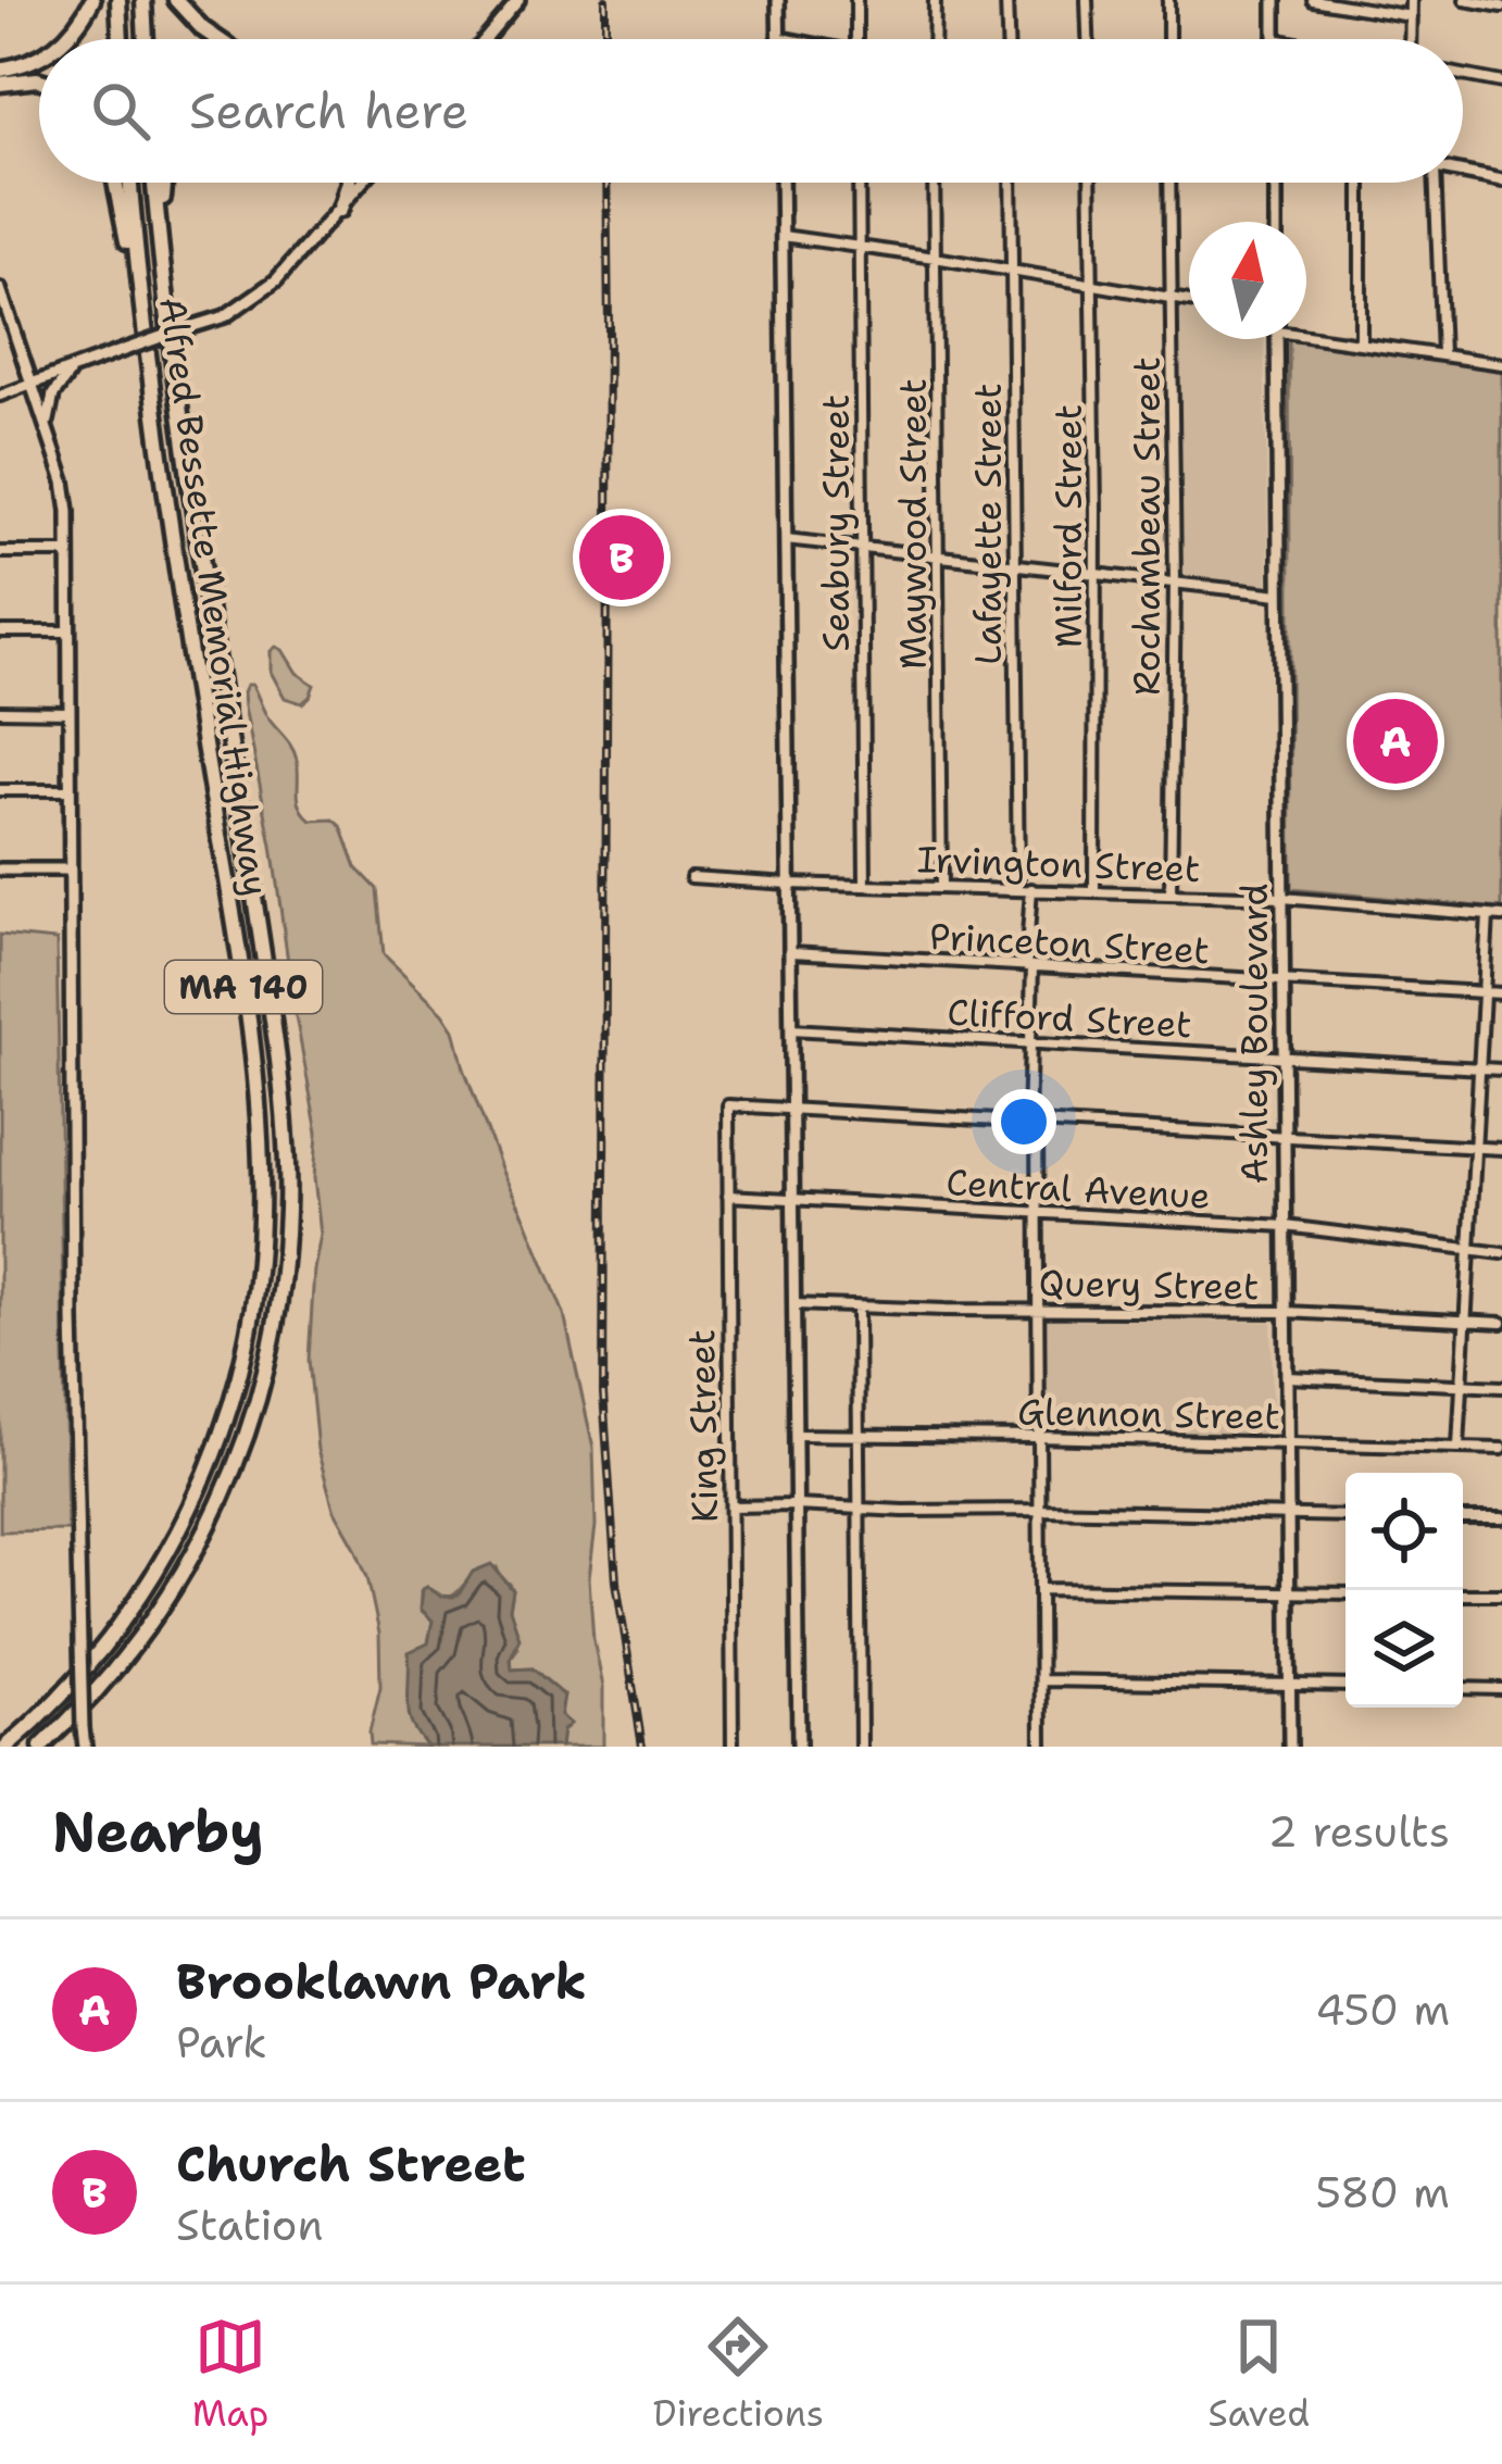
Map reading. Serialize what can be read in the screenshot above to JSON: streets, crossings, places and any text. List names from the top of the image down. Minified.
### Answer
{"streets":{"highway":["Alfred Bessette Memorial Highway","MA 140"],"main road":["Ashley Boulevard"],"street":["Seabury Street","Maywood Street","Lafayette Street","Milford Street","Rochambeau Street","Irvington Street","Princeton Street","Clifford Street","Central Avenue","Query Street","Glennon Street","King Street"]},"crossings":[["Seabury Street","Irvington Street"],["Maywood Street","Irvington Street"],["Lafayette Street","Irvington Street"],["Milford Street","Irvington Street"],["Rochambeau Street","Irvington Street"],["Irvington Street","Ashley Boulevard"],["Princeton Street","Ashley Boulevard"],["Clifford Street","Ashley Boulevard"],["Ashley Boulevard","Central Avenue"],["Ashley Boulevard","Query Street"],["Ashley Boulevard","Glennon Street"],["Central Avenue","King Street"]],"north":"top","page":{"search":"Search here","pins":["B","A"],"heading":["Nearby","2 results"],"list":[{"mark":"A","name":"Brooklawn Park","note":"Park","value":"450 m"},{"mark":"B","name":"Church Street","note":"Station","value":"580 m"}],"nav":["Map","Directions","Saved"]}}
